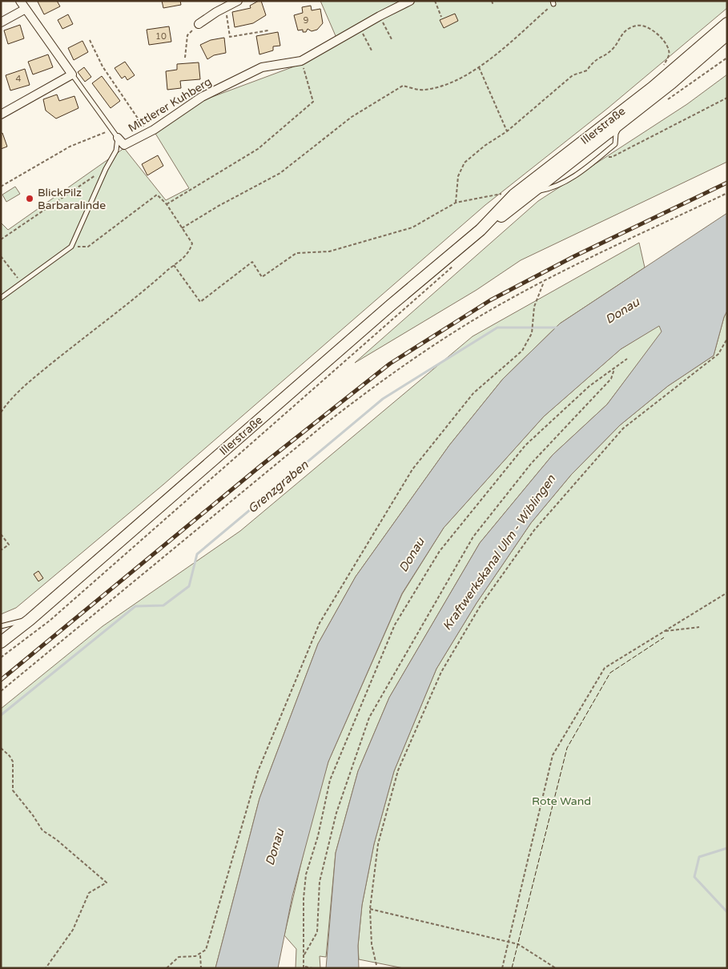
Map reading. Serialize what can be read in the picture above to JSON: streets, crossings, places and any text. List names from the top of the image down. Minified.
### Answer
{"streets":{"main road":["Illerstraße"],"street":["Mittlerer Kuhberg"]},"water":["Donau","Grenzgraben","Kraftwerkskanal Ulm - Wiblingen"],"parks":["Rote Wand"],"places":["BlickPilz Barbaralinde"],"house_numbers":["9","10","4"]}
